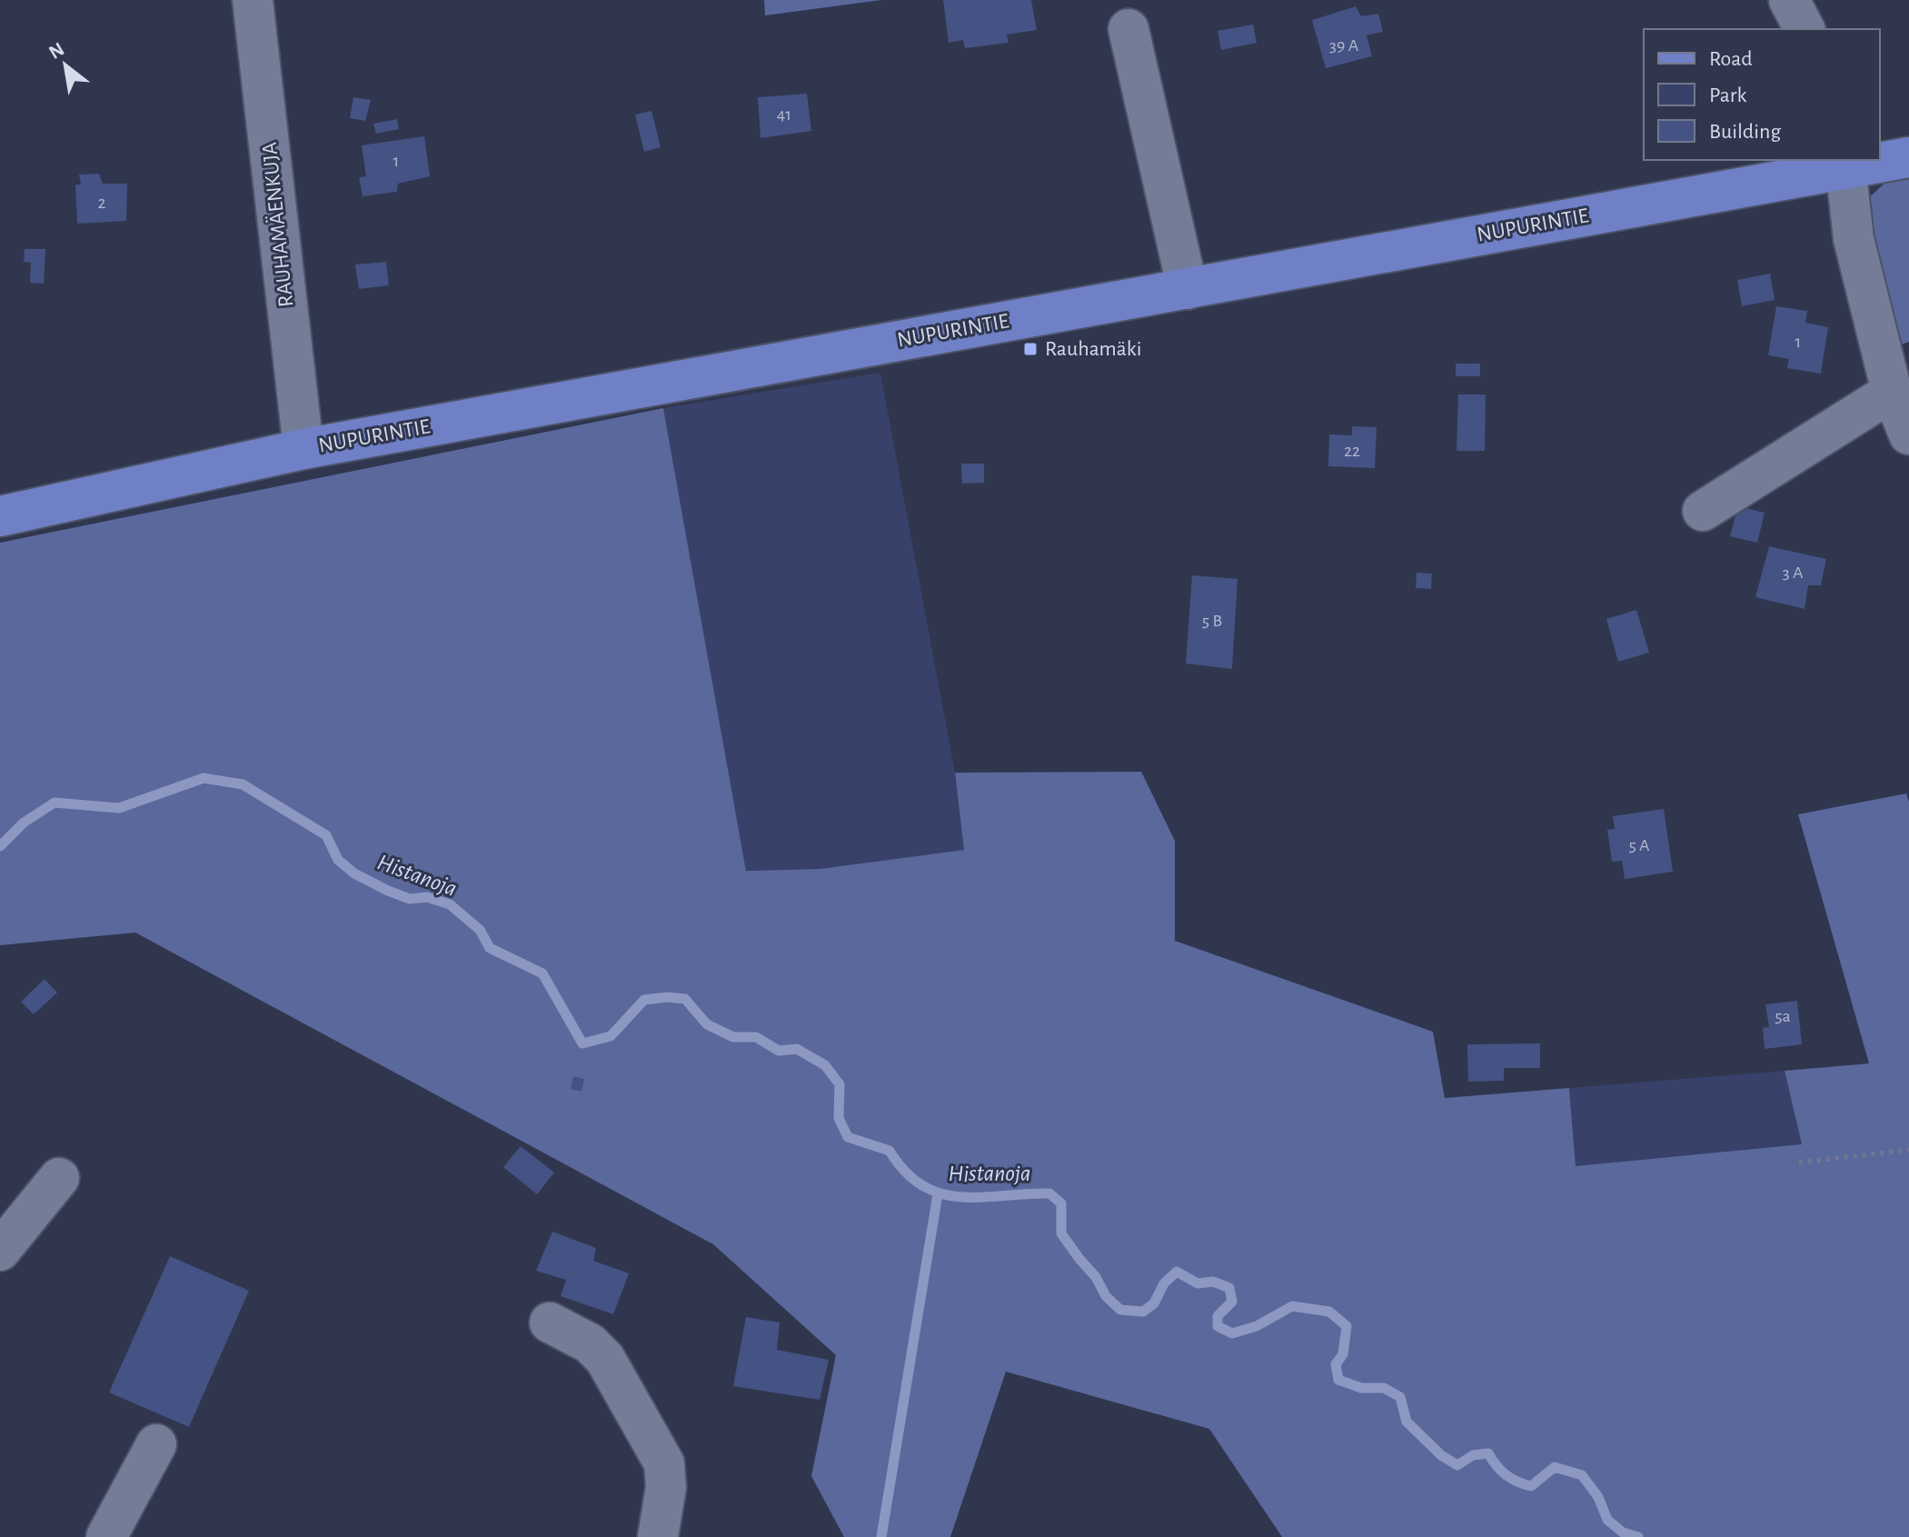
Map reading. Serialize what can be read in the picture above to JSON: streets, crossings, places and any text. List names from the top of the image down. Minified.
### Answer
{"streets":{"main road":["NUPURINTIE"],"street":["RAUHAMÄENKUJA"]},"crossings":[["RAUHAMÄENKUJA","NUPURINTIE"]],"water":["Histanoja"],"places":{"transit":["Rauhamäki"]},"house_numbers":["39 A","41","1","2","1","22","3 A","5 B","5 A","5a"],"legend":["Road","Park","Building"],"north":"top left"}
